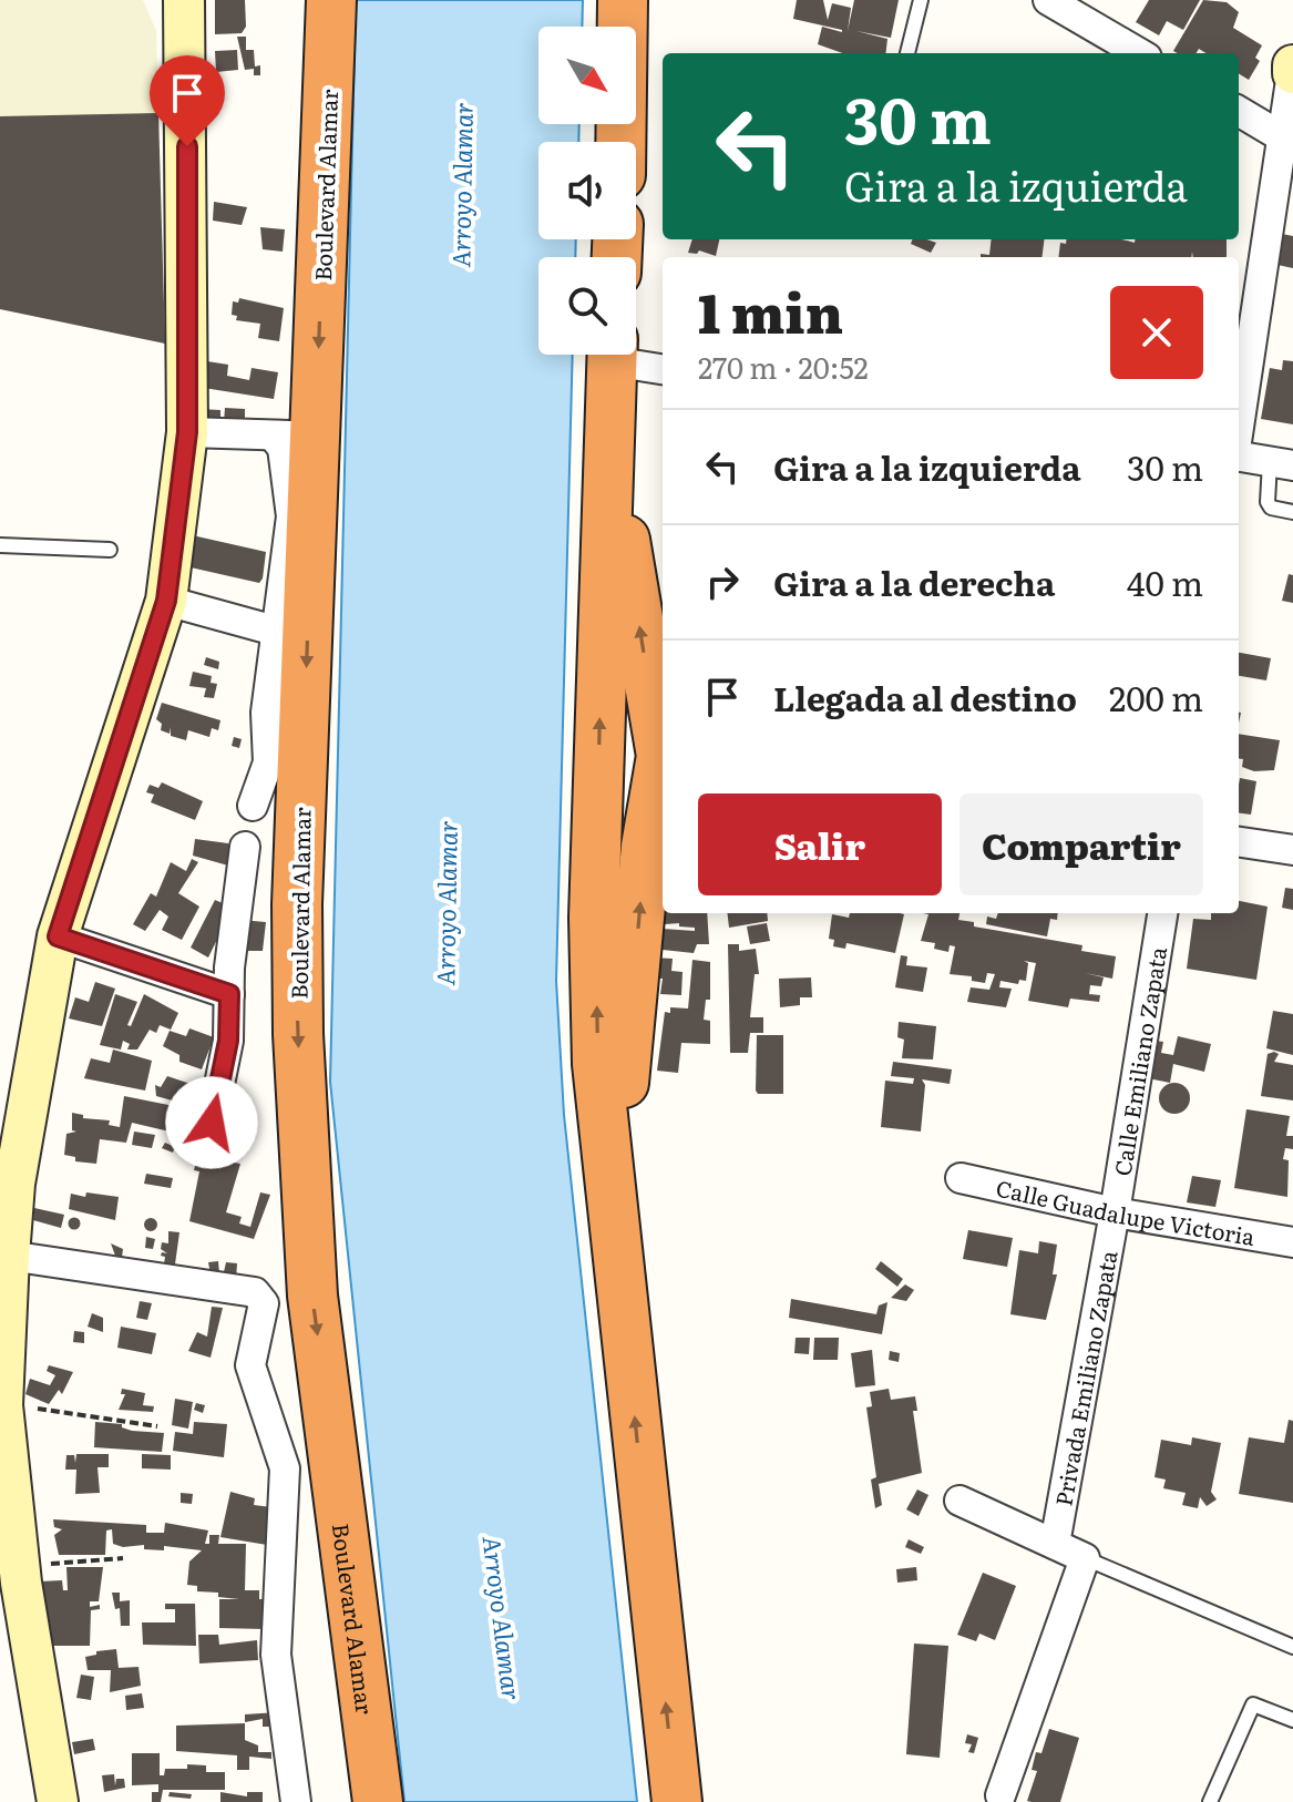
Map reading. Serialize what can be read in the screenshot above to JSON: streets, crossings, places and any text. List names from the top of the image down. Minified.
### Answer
{"streets":{"highway":["Boulevard Alamar"],"street":["Calle Emiliano Zapata","Calle Guadalupe Victoria","Privada Emiliano Zapata"]},"crossings":[["Calle Emiliano Zapata","Calle Guadalupe Victoria"],["Calle Emiliano Zapata","Privada Emiliano Zapata"],["Calle Guadalupe Victoria","Privada Emiliano Zapata"]],"water":["Arroyo Alamar"],"north":"bottom right","page":{"turn":["30 m","Gira a la izquierda"],"heading":["1 min","270 m · 20:52"],"list":[{"name":"Gira a la izquierda","value":"30 m"},{"name":"Gira a la derecha","value":"40 m"},{"name":"Llegada al destino","value":"200 m"}],"buttons":["Salir","Compartir"]}}
